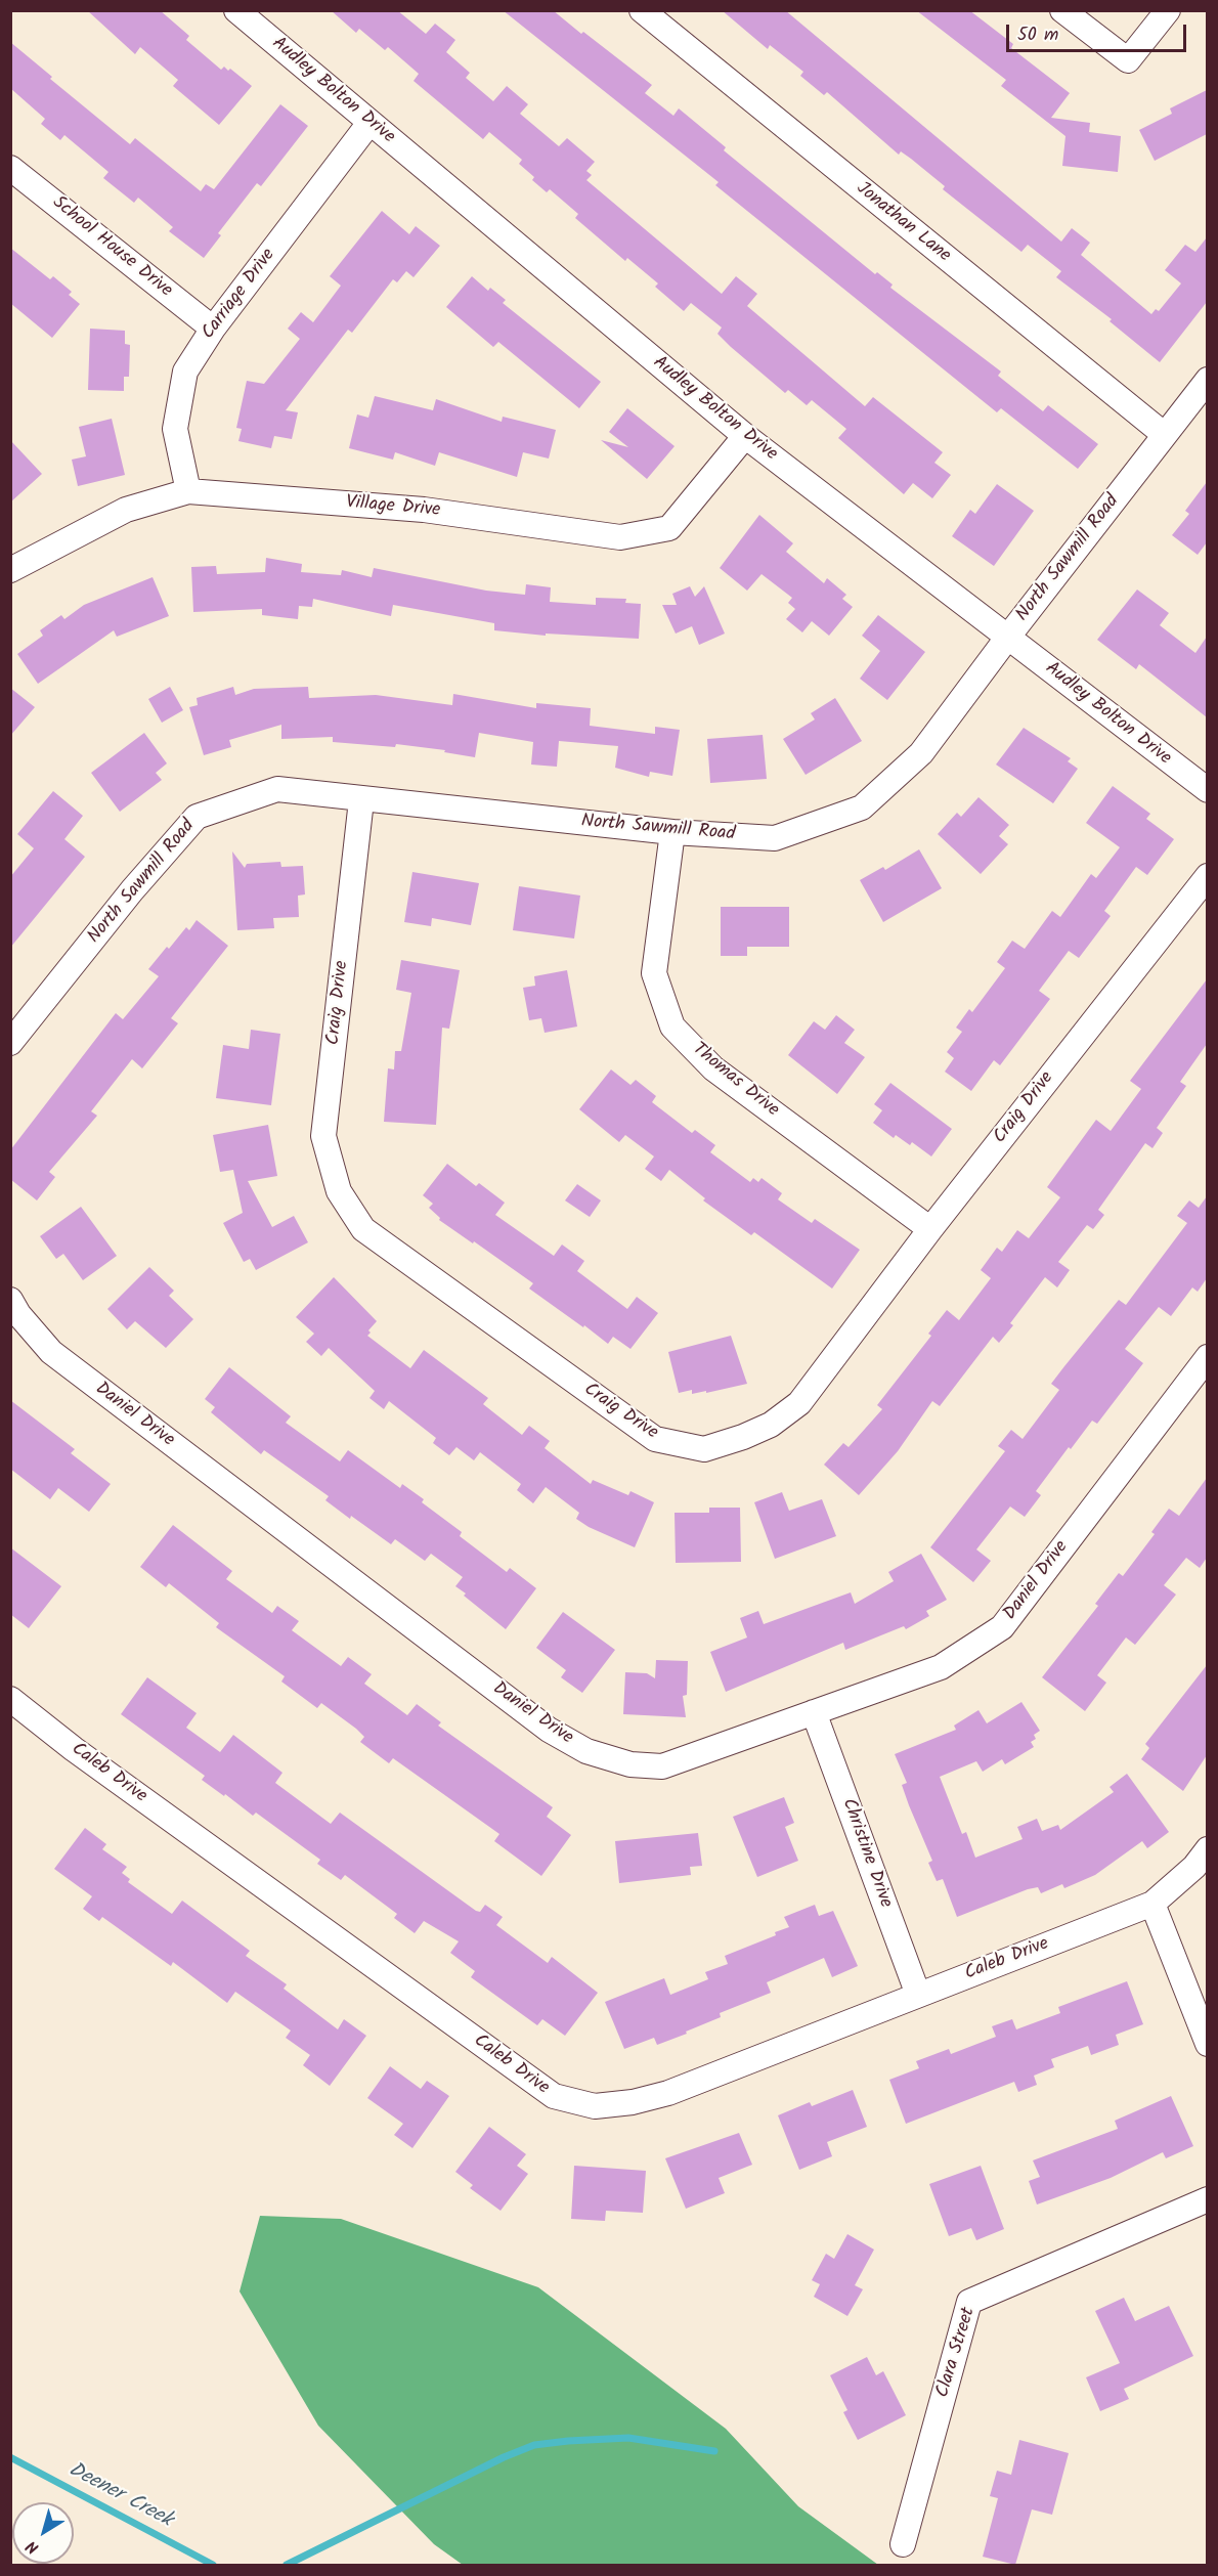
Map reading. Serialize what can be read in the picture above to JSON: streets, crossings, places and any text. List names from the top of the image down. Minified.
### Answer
{"streets":{"street":["Audley Bolton Drive","Jonathan Lane","School House Drive","Carriage Drive","Village Drive","North Sawmill Road","Craig Drive","Thomas Drive","Daniel Drive","Caleb Drive","Christine Drive","Clara Street"]},"crossings":[["Audley Bolton Drive","Carriage Drive"],["Audley Bolton Drive","Village Drive"],["Audley Bolton Drive","North Sawmill Road"],["Jonathan Lane","North Sawmill Road"],["School House Drive","Carriage Drive"],["Carriage Drive","Village Drive"],["North Sawmill Road","Craig Drive"],["North Sawmill Road","Thomas Drive"],["Craig Drive","Thomas Drive"],["Daniel Drive","Christine Drive"],["Caleb Drive","Christine Drive"]],"water":["Deener Creek"],"scale_bar":"50 m","north":"bottom left"}
